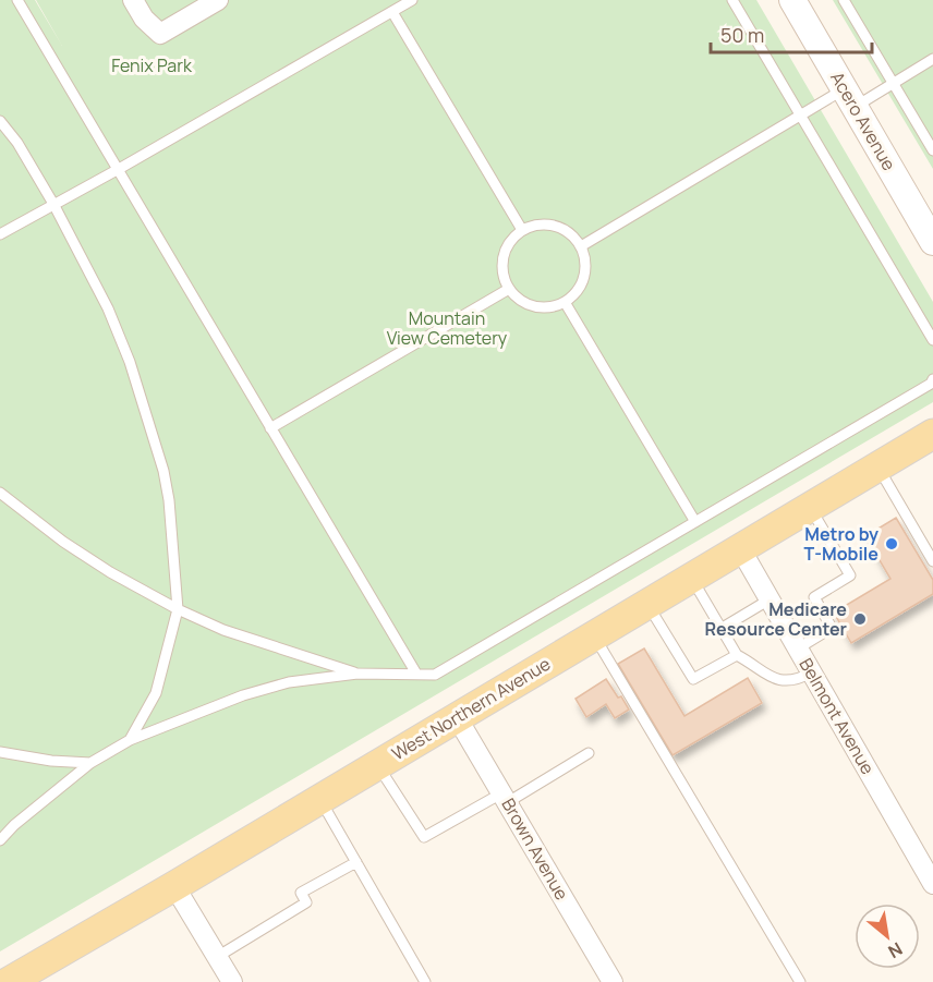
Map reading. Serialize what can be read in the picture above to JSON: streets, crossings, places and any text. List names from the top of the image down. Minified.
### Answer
{"streets":{"main road":["West Northern Avenue"],"street":["Acero Avenue","Belmont Avenue","Brown Avenue"]},"crossings":[["West Northern Avenue","Belmont Avenue"],["West Northern Avenue","Brown Avenue"]],"parks":["Fenix Park","Mountain View Cemetery"],"places":["Metro by T-Mobile","Medicare Resource Center"],"scale_bar":"50 m","north":"bottom right"}
